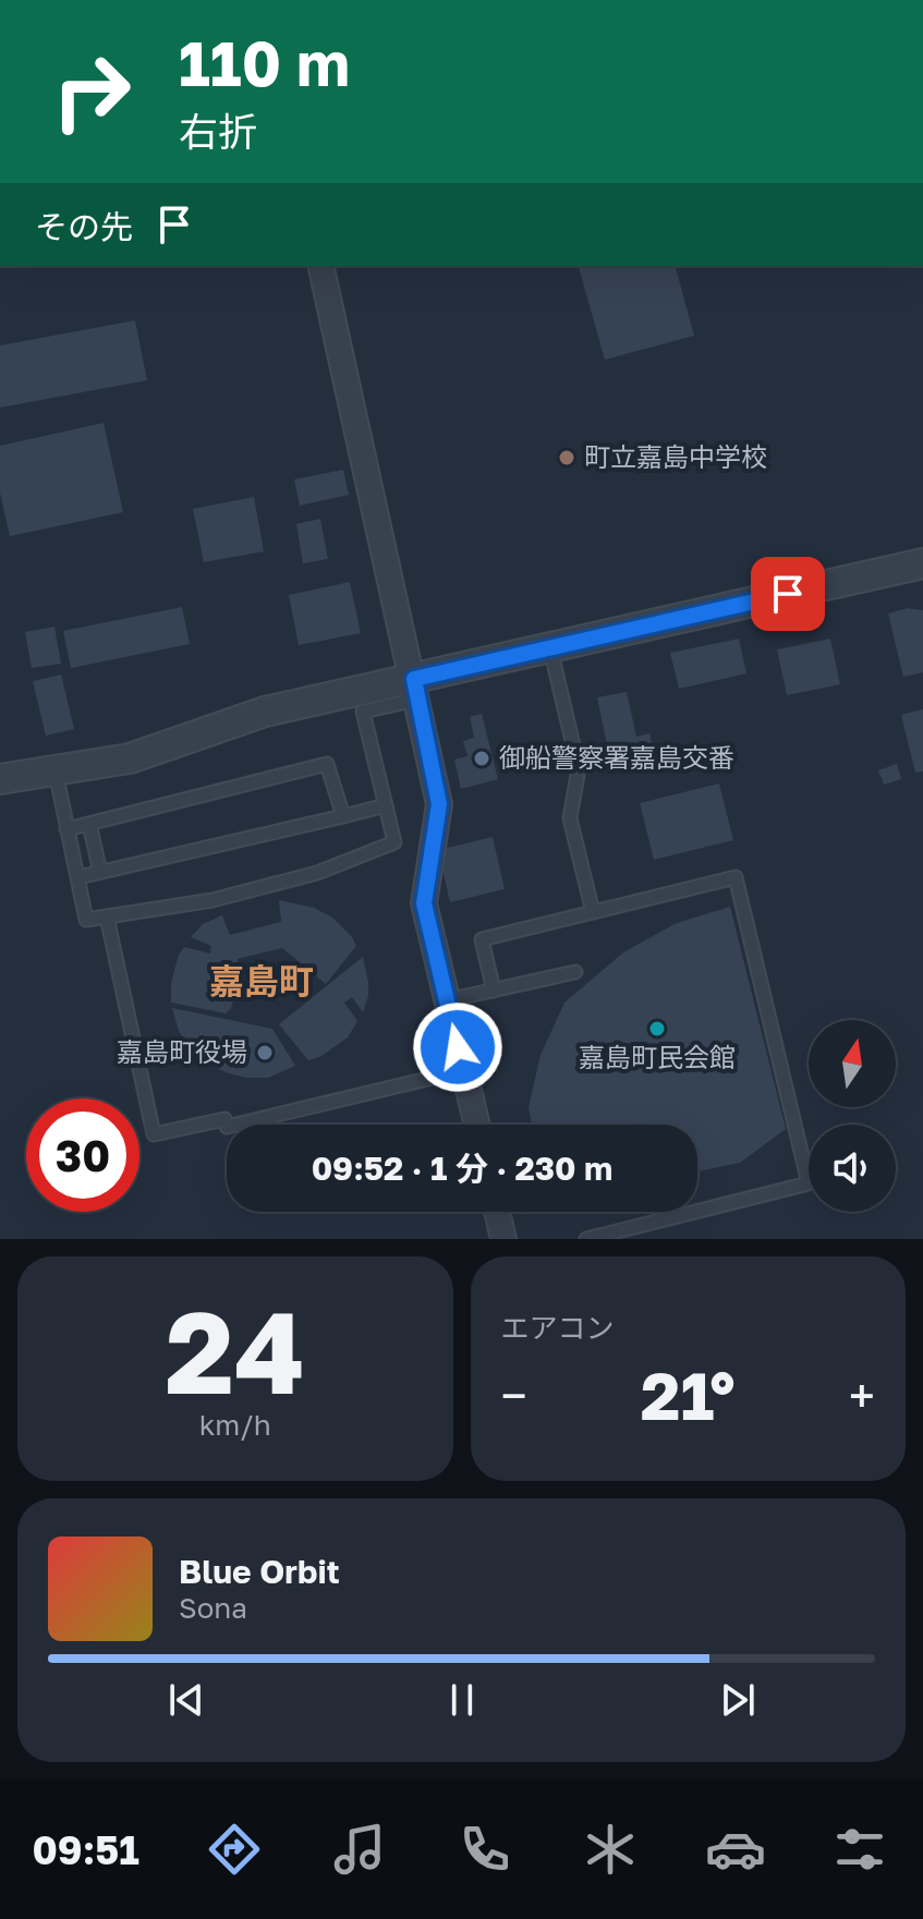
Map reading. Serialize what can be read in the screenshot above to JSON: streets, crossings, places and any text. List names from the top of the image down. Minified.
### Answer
{"districts":["嘉島町"],"places":["町立嘉島中学校","御船警察署嘉島交番","嘉島町民会館","嘉島町役場"],"north":"top","page":{"turn":["110 m","右折"],"then":"その先","limit":"30","trip":"09:52 · 1 分 · 230 m","tile":[["24","km/h"],"エアコン"],"heat":["−","21°","+"],"song":["Blue Orbit","Sona"],"tabs":"09:51"}}
